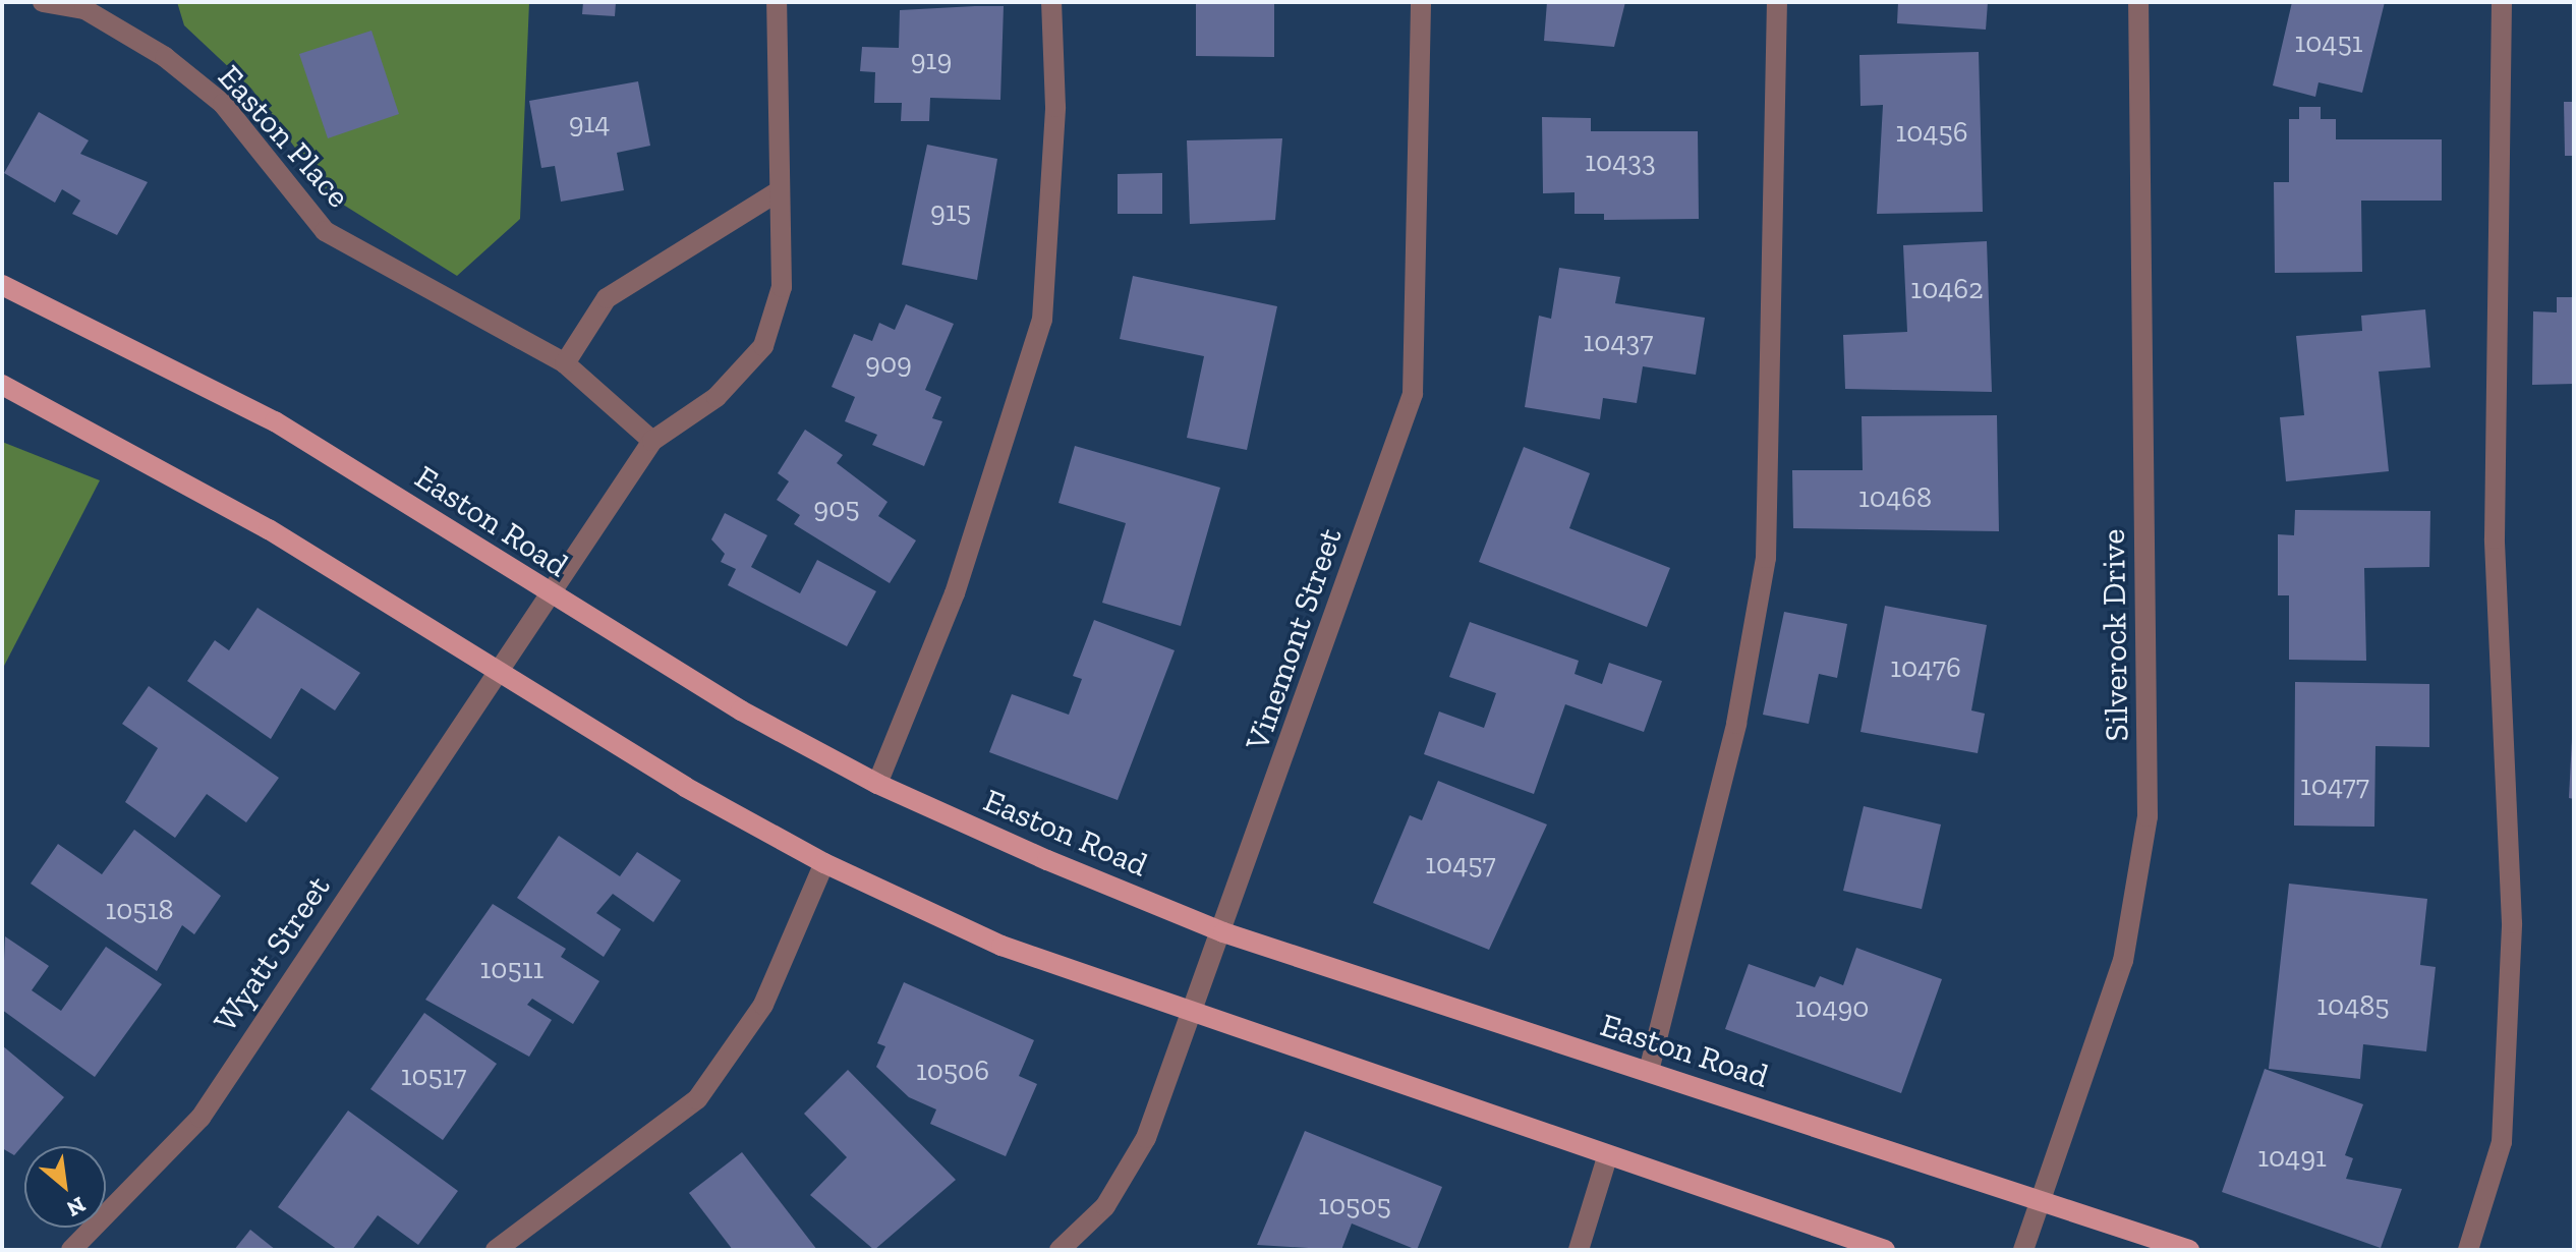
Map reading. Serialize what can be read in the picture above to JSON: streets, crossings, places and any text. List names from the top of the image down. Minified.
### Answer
{"streets":{"main road":["Easton Road"],"street":["Easton Place","Silverock Drive","Vinemont Street","Wyatt Street"]},"crossings":[["Easton Road","Silverock Drive"],["Easton Road","Vinemont Street"]],"house_numbers":["10451","919","914","10456","10433","915","10462","10437","909","10468","905","10476","10477","10457","10518","10511","10485","10490","10506","10517","10491","10505"],"north":"bottom right"}
